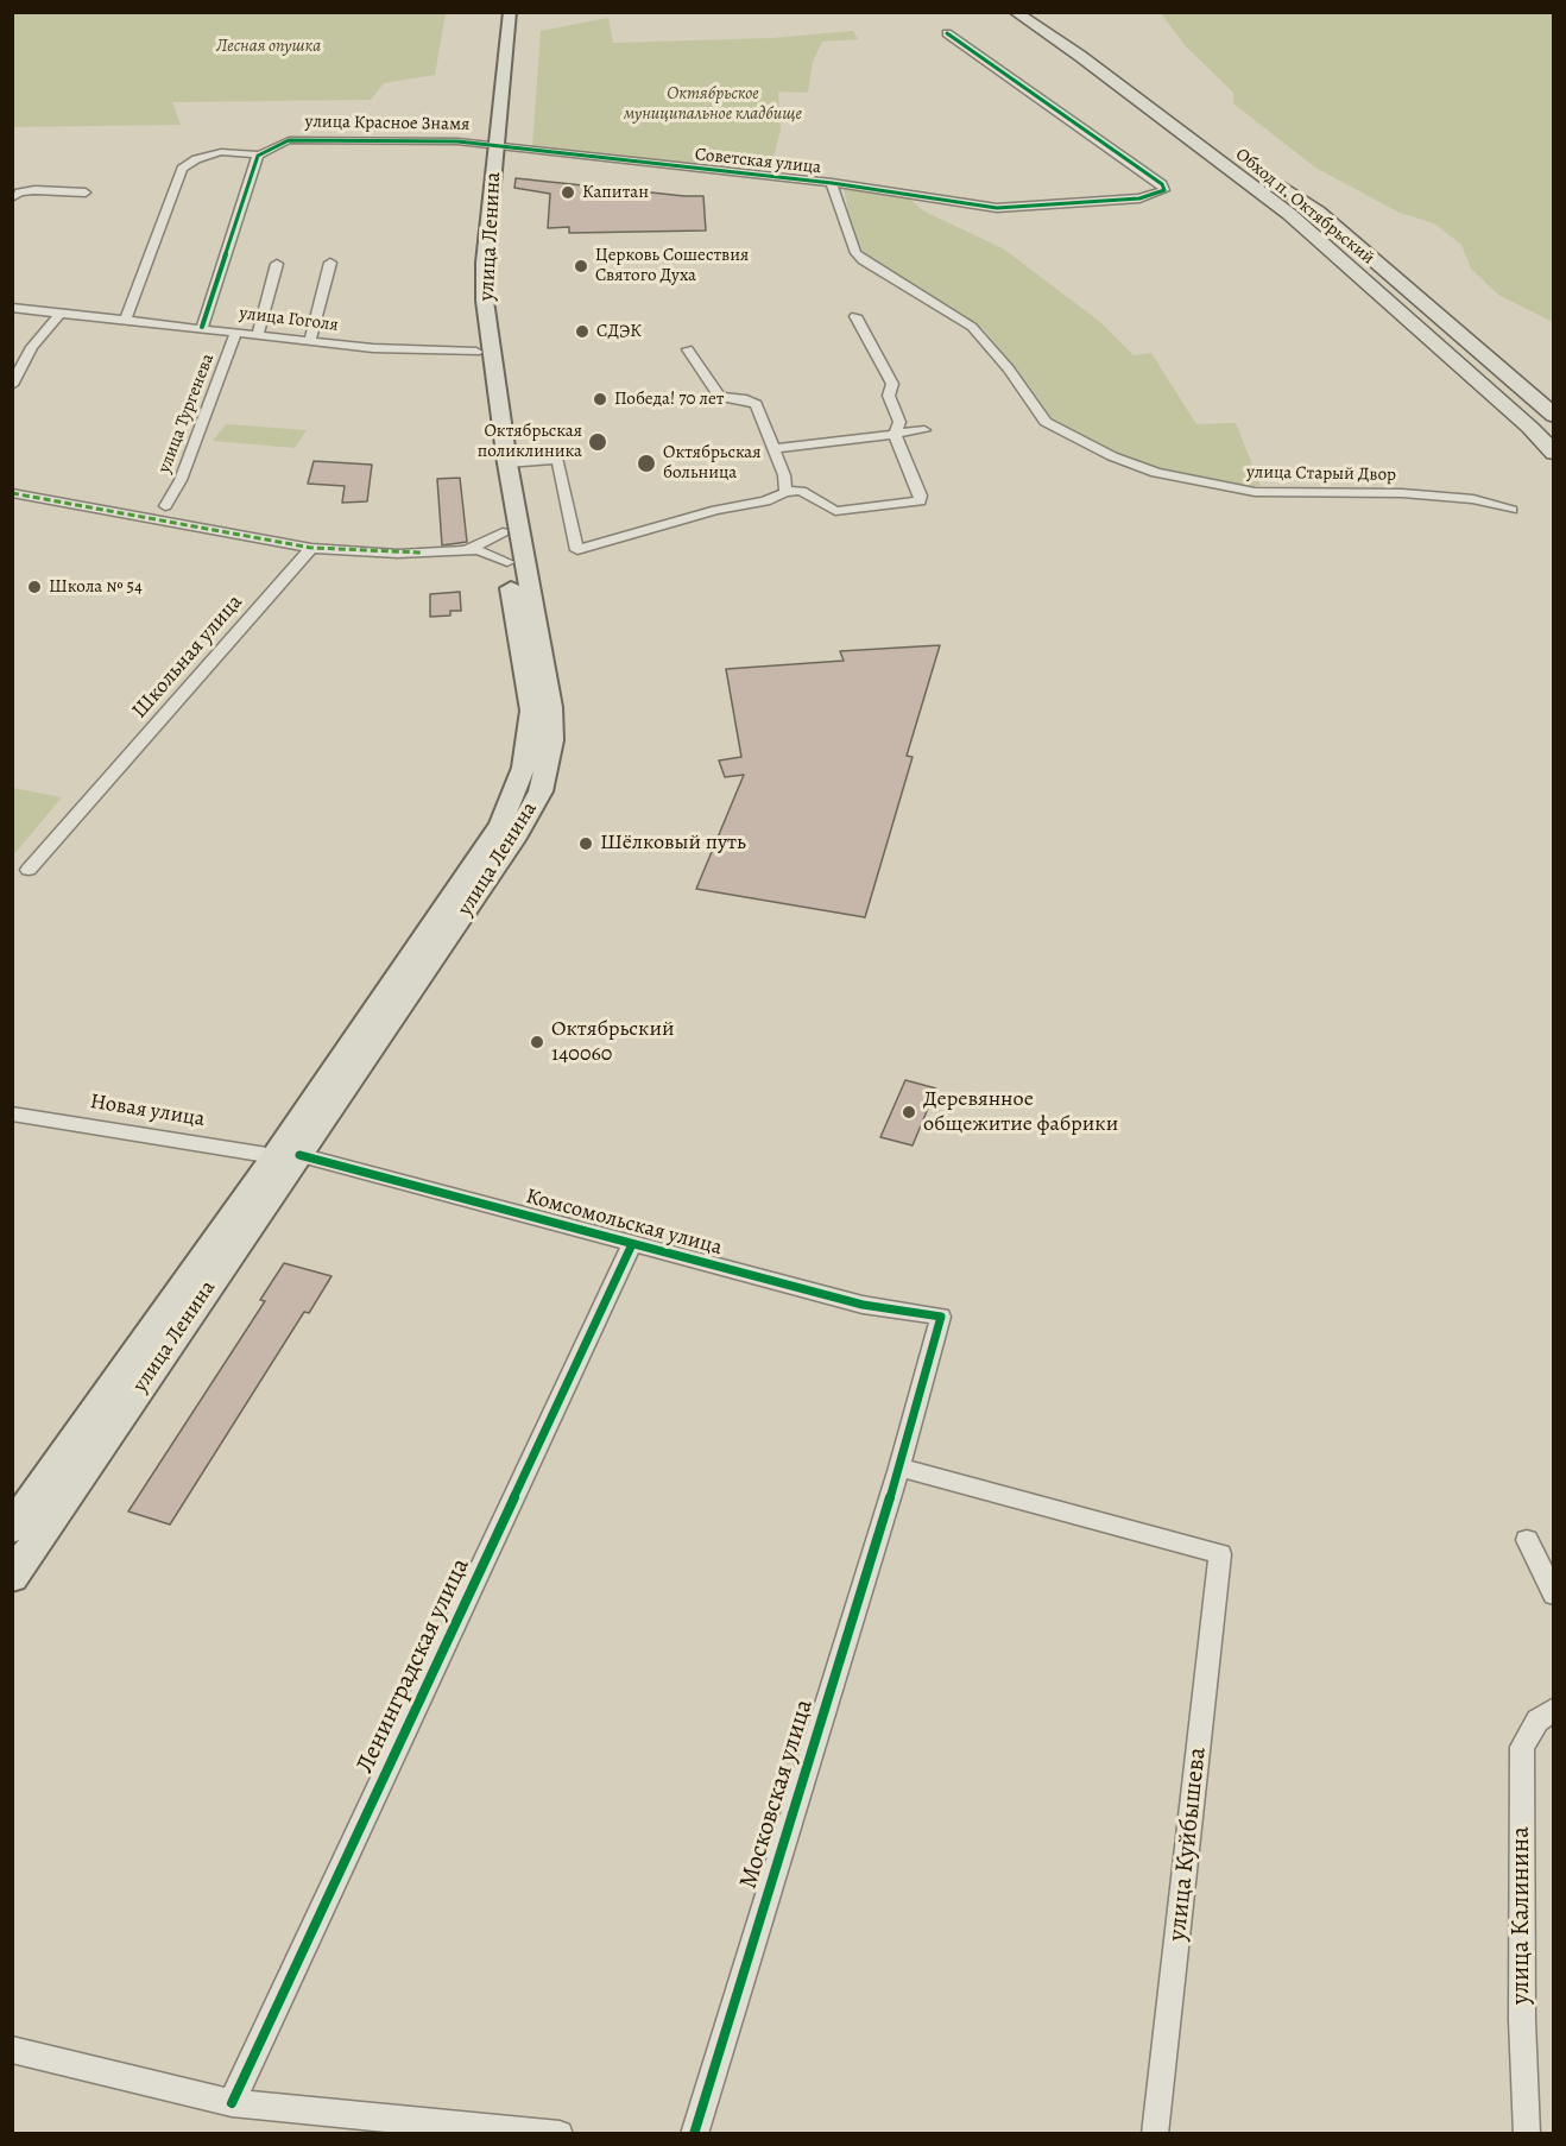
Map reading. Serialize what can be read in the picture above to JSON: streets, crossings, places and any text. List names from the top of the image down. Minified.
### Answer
{"streets":{"highway":["Обход п. Октябрьский"],"main road":["улица Ленина"],"street":["улица Красное Знамя","Советская улица","улица Гоголя","улица Тургенева","улица Старый Двор","Школьная улица","Новая улица","Комсомольская улица","Ленинградская улица","Московская улица","улица Куйбышева","улица Калинина"]},"crossings":[["улица Красное Знамя","Советская улица"],["улица Красное Знамя","улица Ленина"],["Советская улица","улица Ленина"],["Советская улица","улица Старый Двор"],["улица Ленина","улица Гоголя"],["улица Ленина","Новая улица"],["улица Ленина","Комсомольская улица"],["улица Гоголя","улица Тургенева"],["Новая улица","Комсомольская улица"],["Комсомольская улица","Ленинградская улица"],["Комсомольская улица","Московская улица"],["Московская улица","улица Куйбышева"]],"parks":["Лесная опушка","Октябрьское муниципальное кладбище"],"places":["Капитан","Церковь Сошествия Святого Духа","СДЭК","Победа! 70 лет","Октябрьская поликлиника","Октябрьская больница","Школа № 54","Шёлковый путь","Октябрьский 140060","Деревянное общежитие фабрики"]}
